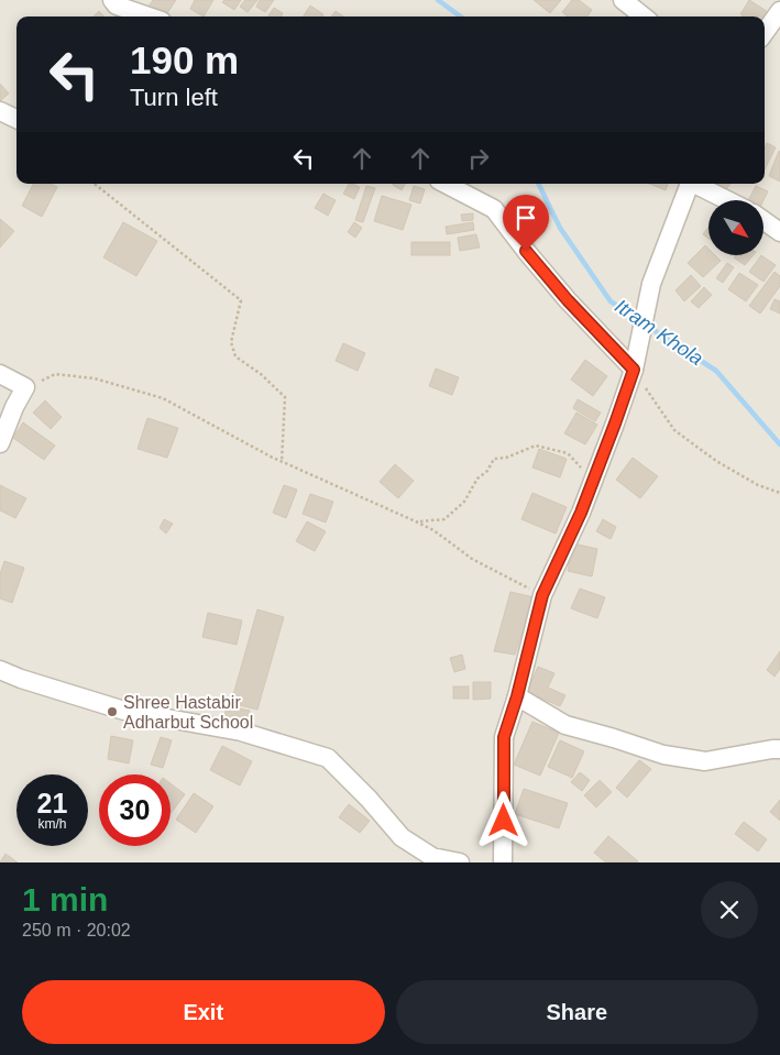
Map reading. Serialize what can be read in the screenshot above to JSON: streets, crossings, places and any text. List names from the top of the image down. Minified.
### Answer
{"water":["Itram Khola"],"places":["Shree Hastabir Adharbut School"],"north":"bottom right","page":{"turn":["190 m","Turn left"],"speed":"21 km/h","limit":"30","heading":["1 min","250 m · 20:02"],"buttons":["Exit","Share"]}}
